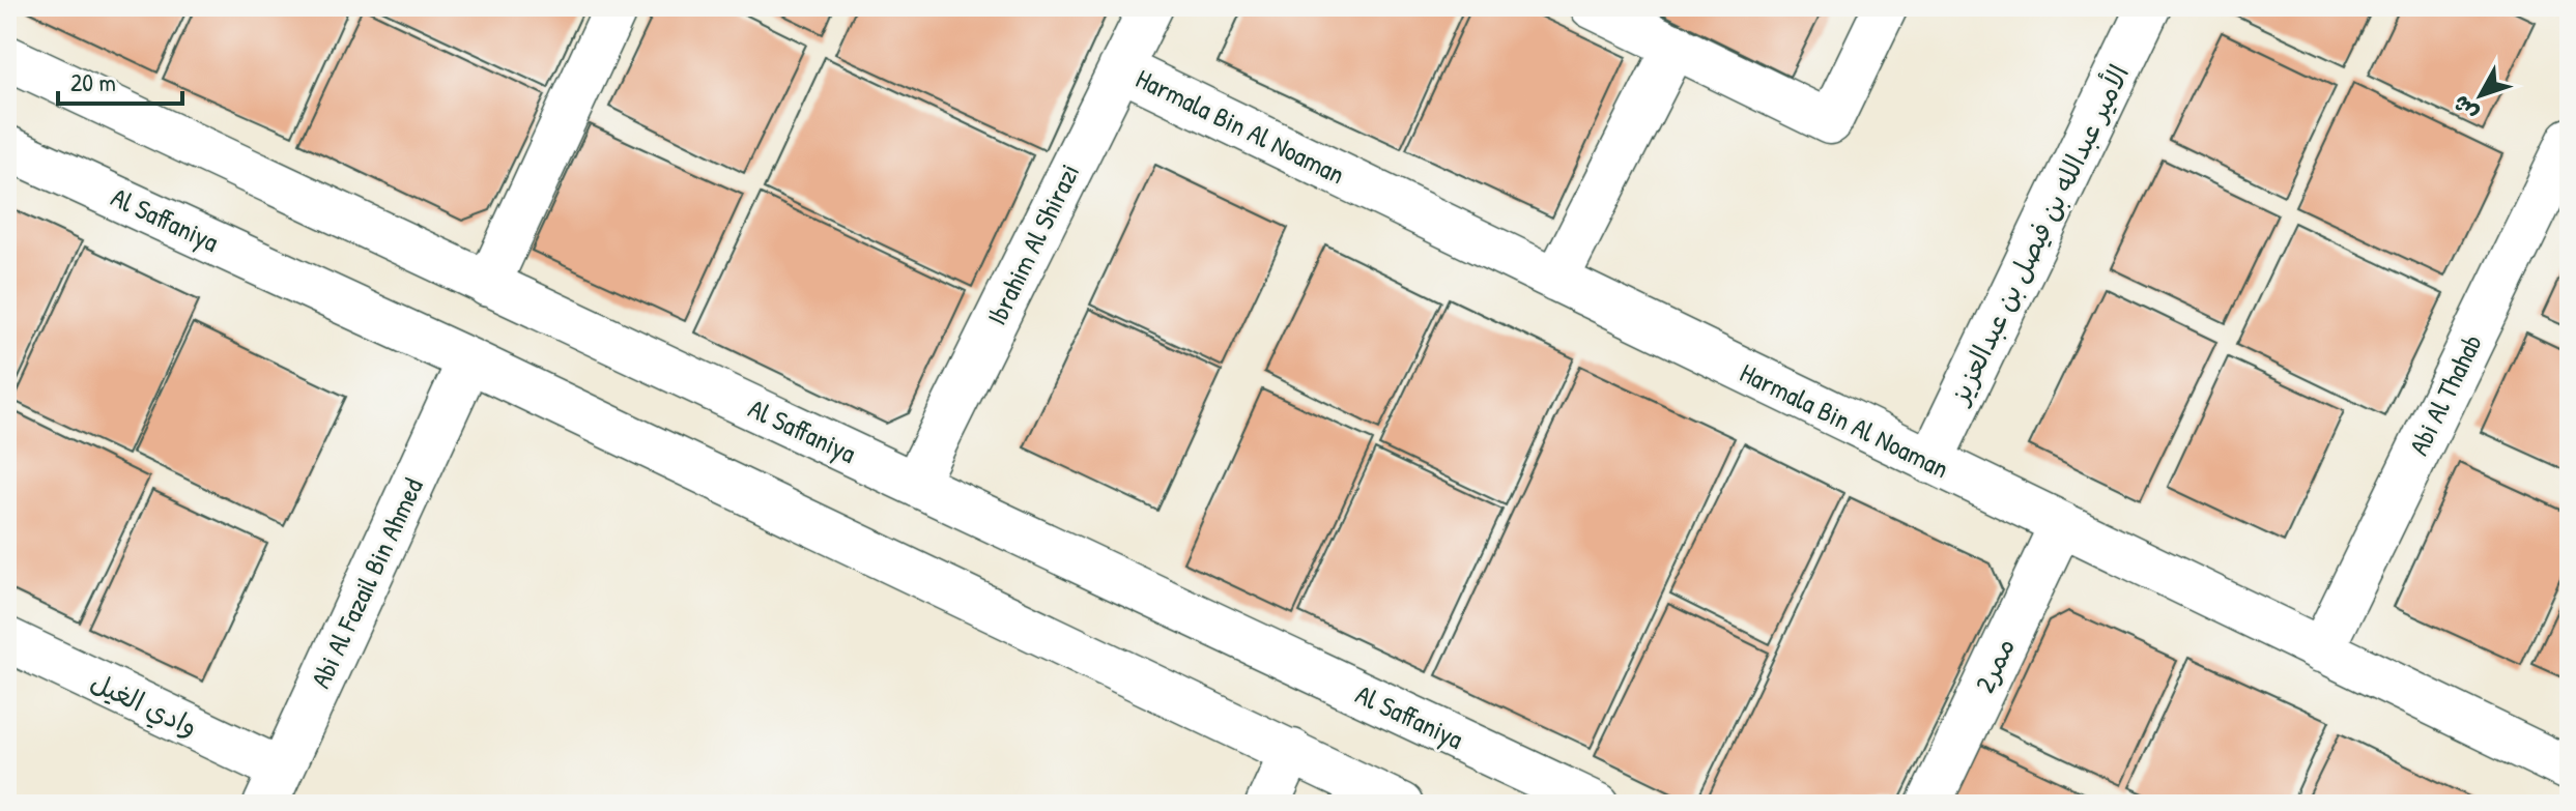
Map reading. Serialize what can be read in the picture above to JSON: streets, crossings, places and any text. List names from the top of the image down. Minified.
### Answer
{"streets":{"street":["Harmala Bin Al Noaman","Al Saffaniya","الأمير عبدالله بن فيصل بن عبدالعزيز","Ibrahim Al Shirazi","Abi Al Thahab","Abi Al Fazail Bin Ahmed","ممر2","وادي الغيل"]},"crossings":[["Harmala Bin Al Noaman","الأمير عبدالله بن فيصل بن عبدالعزيز"],["Harmala Bin Al Noaman","Ibrahim Al Shirazi"],["Harmala Bin Al Noaman","Abi Al Thahab"],["Harmala Bin Al Noaman","ممر2"],["Al Saffaniya","Ibrahim Al Shirazi"],["Al Saffaniya","Abi Al Fazail Bin Ahmed"],["Abi Al Fazail Bin Ahmed","وادي الغيل"]],"scale_bar":"20 m","north":"bottom left"}
